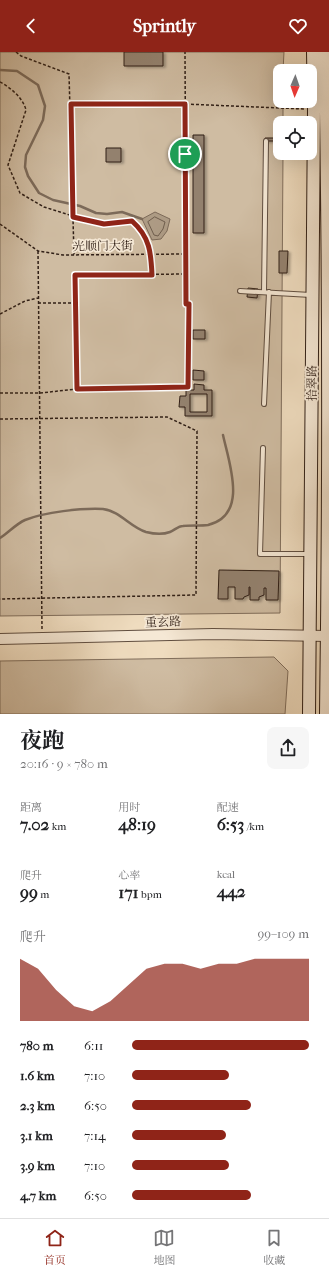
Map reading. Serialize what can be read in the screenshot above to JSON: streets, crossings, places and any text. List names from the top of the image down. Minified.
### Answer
{"streets":{"main road":["拾翠路"],"street":["重玄路"],"path":["光顺门大街"]},"crossings":[["拾翠路","重玄路"]],"north":"bottom","page":{"header":"Sprintly","heading":["夜跑","20:16 · 9 × 780 m"],"stats":[["距离","7.02 km"],["用时","48:19"],["配速","6:53 /km"],["爬升","99 m"],["心率","171 bpm"],["kcal","442"]],"chart":["爬升","99–109 m"],"list":[{"name":"780 m","note":"6:11"},{"name":"1.6 km","note":"7:10"},{"name":"2.3 km","note":"6:50"},{"name":"3.1 km","note":"7:14"},{"name":"3.9 km","note":"7:10"},{"name":"4.7 km","note":"6:50"}],"tabs":["首页","地图","收藏"]}}
